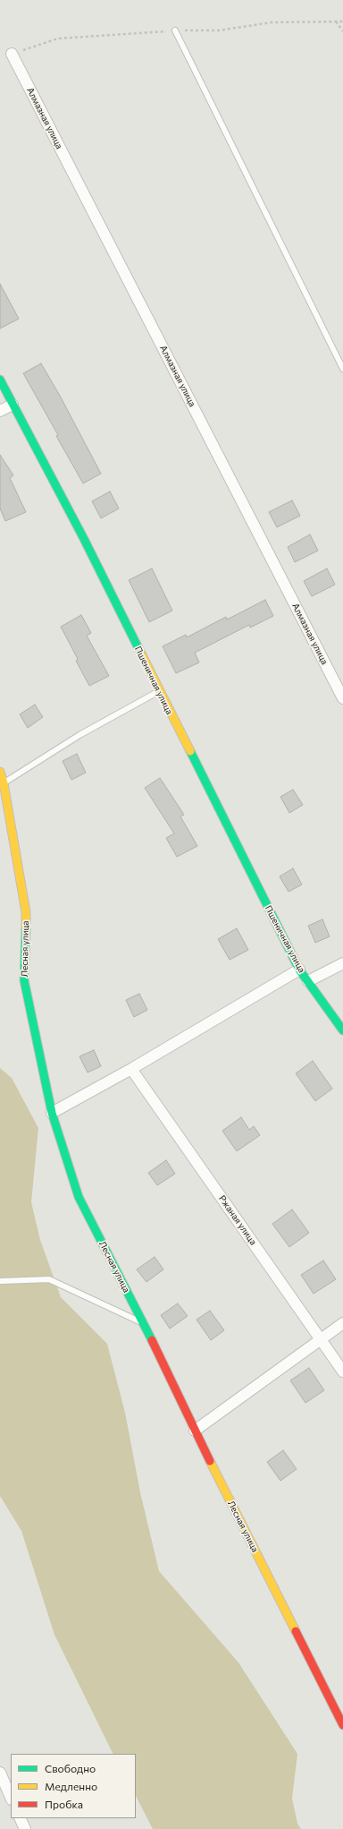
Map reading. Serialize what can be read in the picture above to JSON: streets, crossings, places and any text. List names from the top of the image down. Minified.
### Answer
{"streets":{"street":["Алмазная улица","Пшеничная улица","Лесная улица","Ржаная улица"]},"legend":["Свободно","Медленно","Пробка"]}
